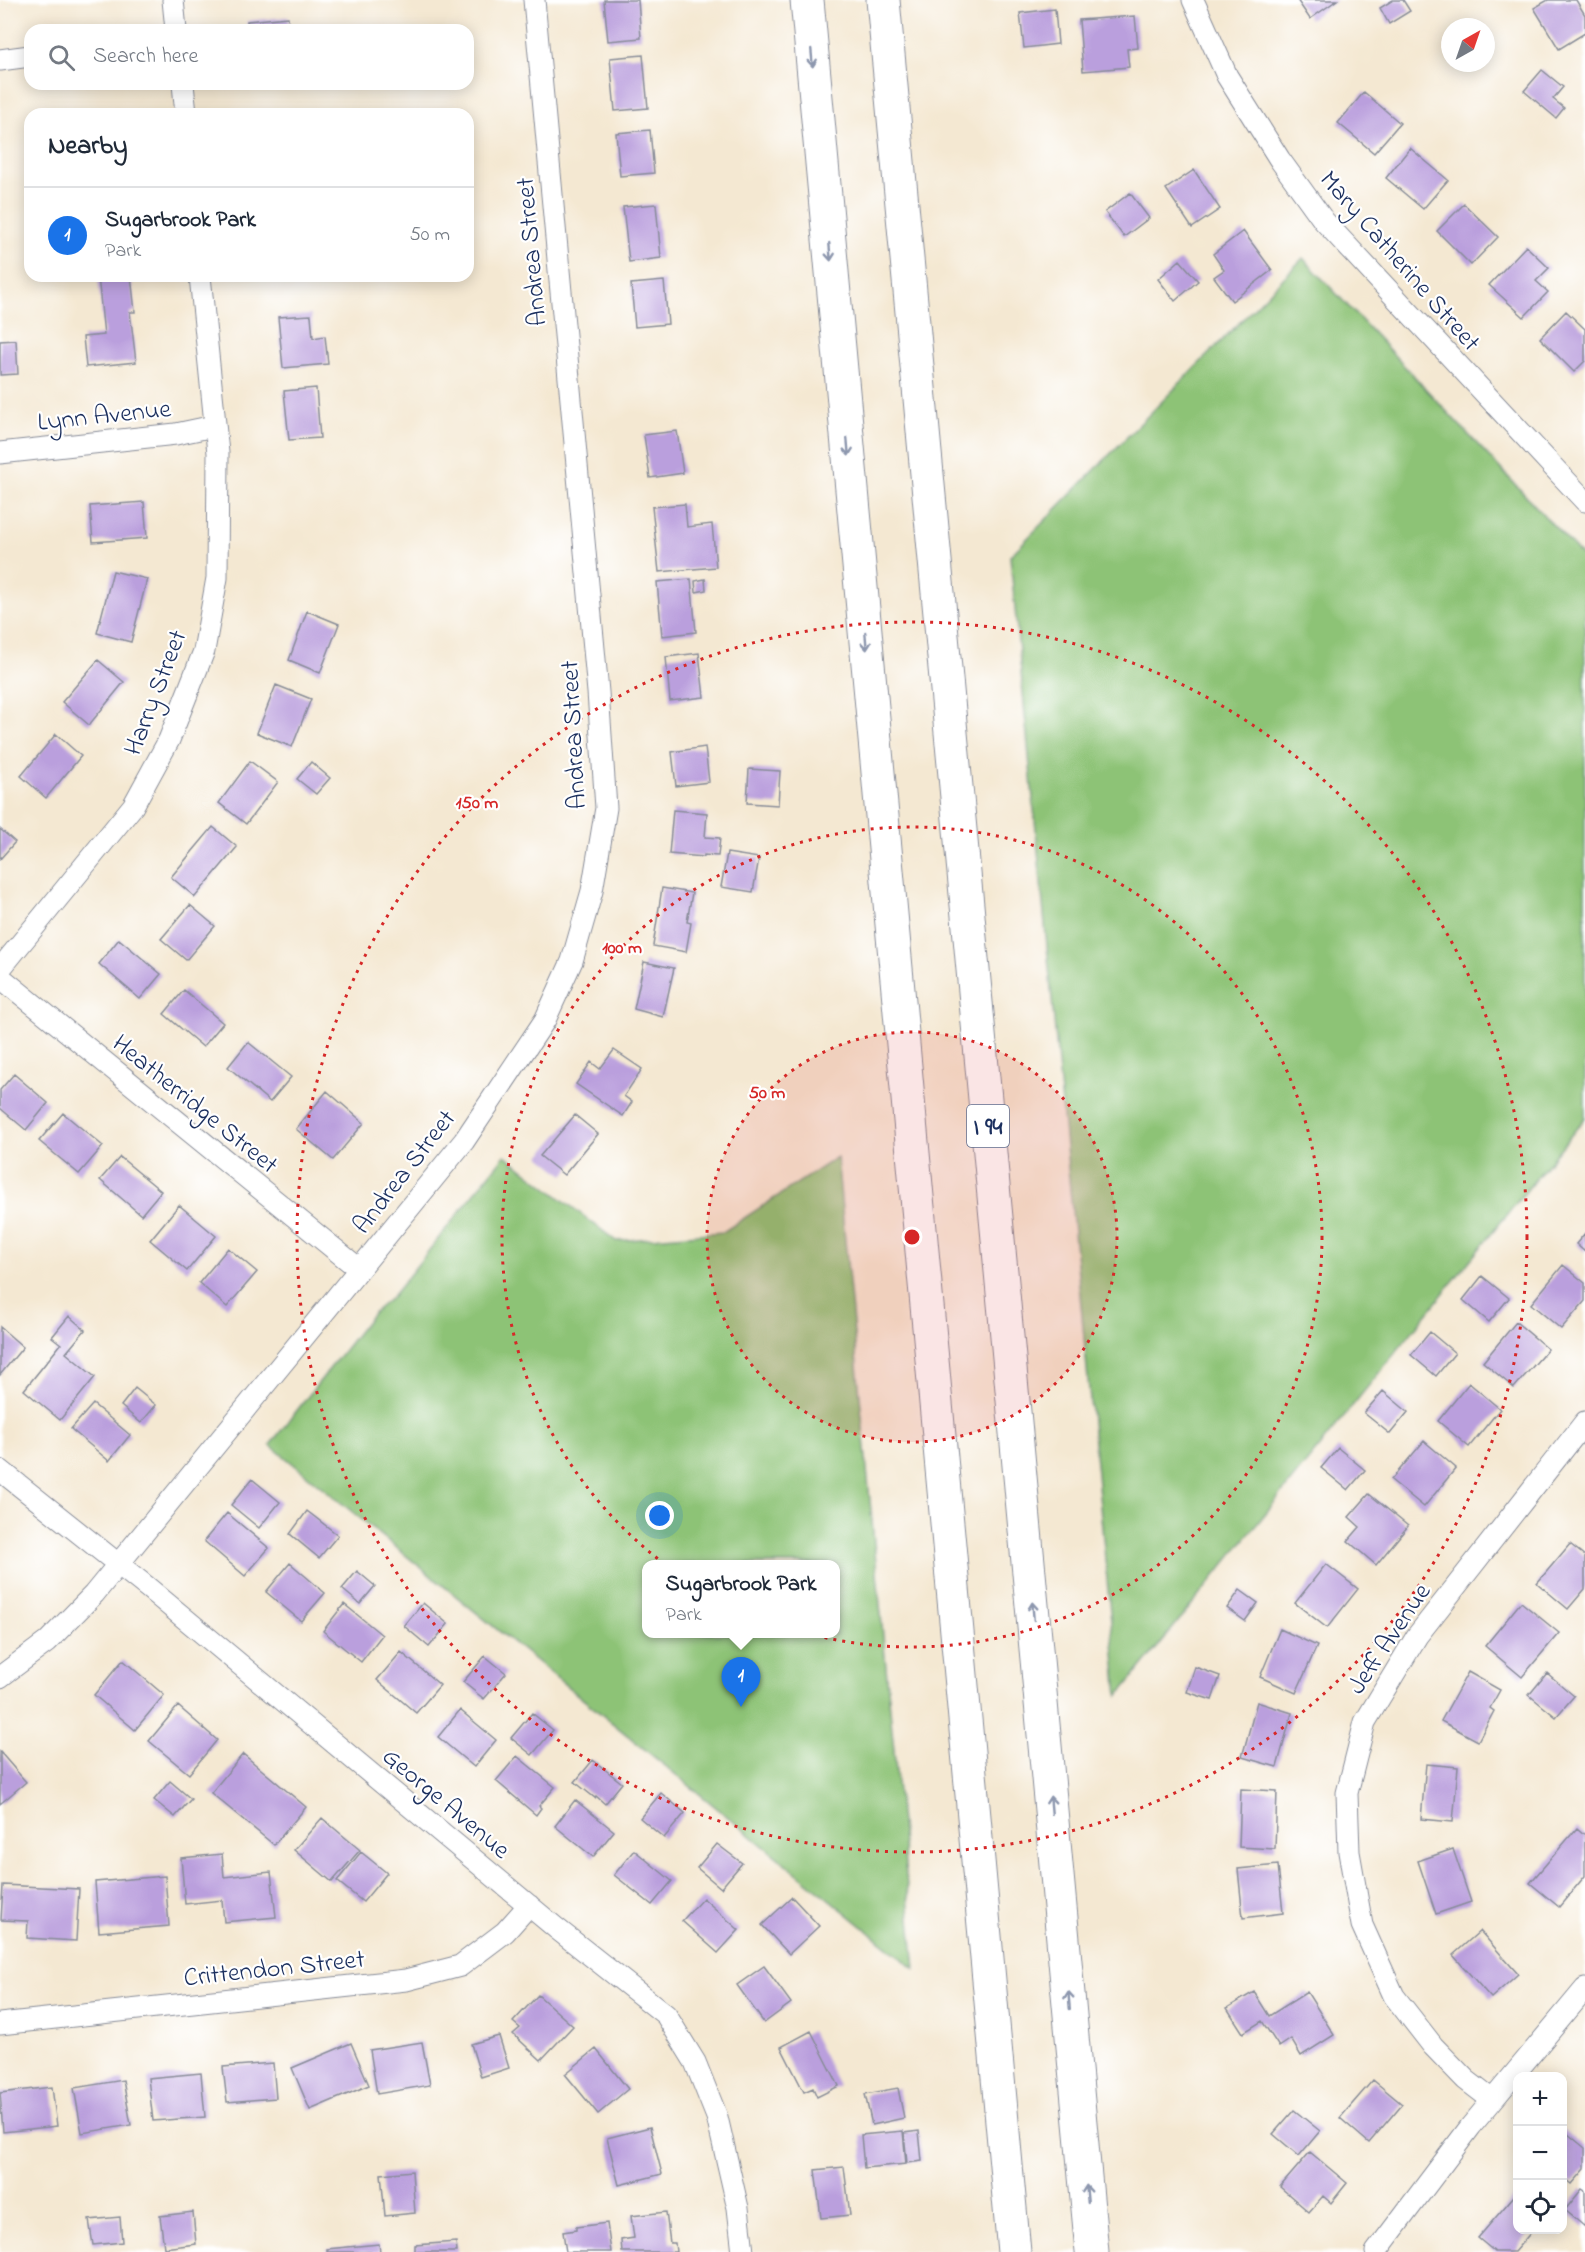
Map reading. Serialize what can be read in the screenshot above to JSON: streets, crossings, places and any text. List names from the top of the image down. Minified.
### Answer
{"streets":{"highway":["I 94"],"street":["Andrea Street","Mary Catherine Street","Lynn Avenue","Harry Street","Heatherridge Street","Jeff Avenue","George Avenue","Crittendon Street"]},"crossings":[["Andrea Street","Heatherridge Street"],["Andrea Street","George Avenue"],["Lynn Avenue","Harry Street"],["George Avenue","Crittendon Street"]],"north":"top right","page":{"search":"Search here","heading":"Nearby","list":[{"mark":"1","name":"Sugarbrook Park","note":"Park","value":"50 m"}],"popup":["Sugarbrook Park","Park"],"pins":"1","map_buttons":["+","−"]},"rings":["150 m","100 m","50 m"]}
